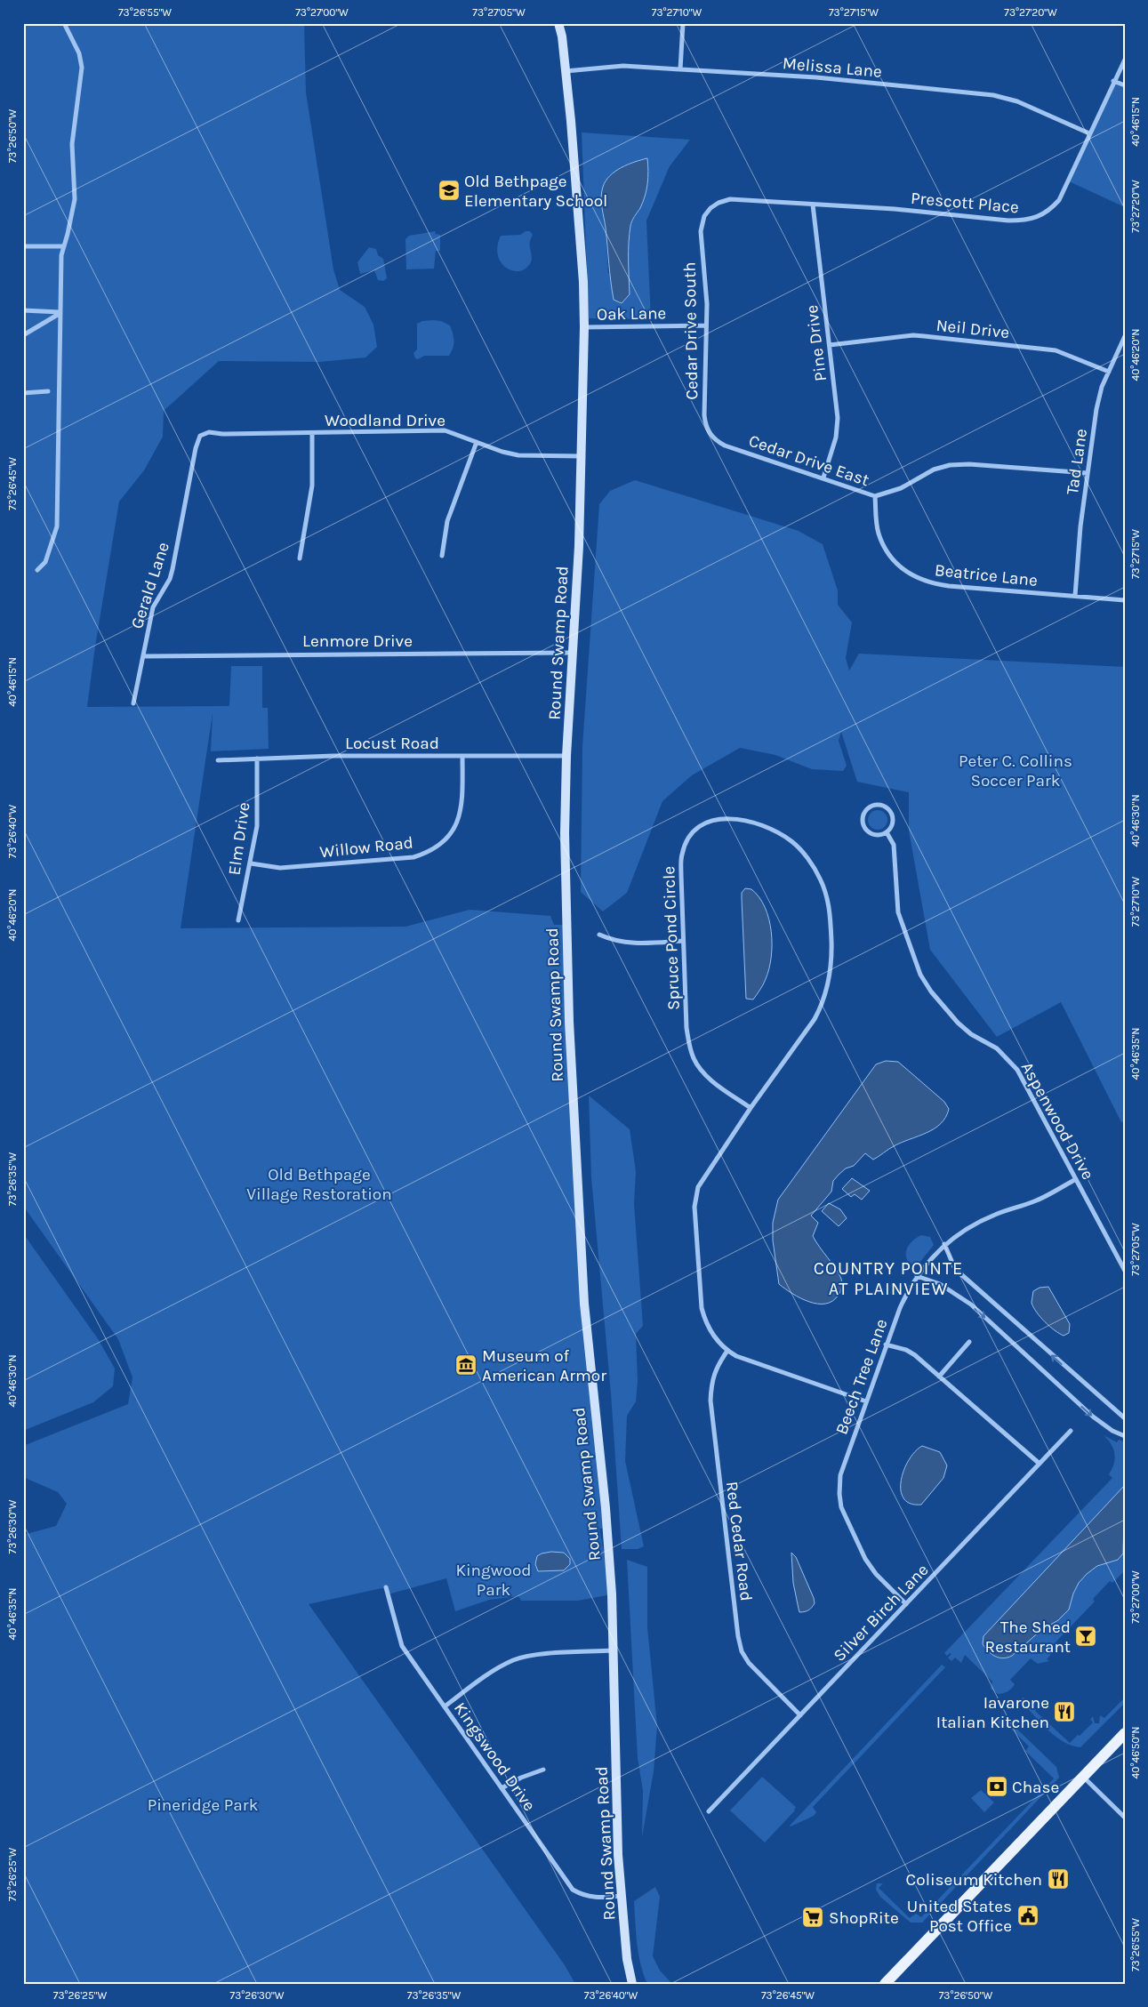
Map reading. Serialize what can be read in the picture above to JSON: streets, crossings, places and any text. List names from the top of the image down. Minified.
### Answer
{"streets":{"main road":["Round Swamp Road"],"street":["Melissa Lane","Prescott Place","Oak Lane","Neil Drive","Cedar Drive South","Pine Drive","Woodland Drive","Cedar Drive East","Tad Lane","Beatrice Lane","Gerald Lane","Lenmore Drive","Locust Road","Elm Drive","Willow Road","Spruce Pond Circle","Aspenwood Drive","Beech Tree Lane","Red Cedar Road","Silver Birch Lane","Kingswood Drive"]},"crossings":[["Melissa Lane","Prescott Place"],["Melissa Lane","Round Swamp Road"],["Prescott Place","Cedar Drive South"],["Prescott Place","Pine Drive"],["Oak Lane","Cedar Drive South"],["Oak Lane","Round Swamp Road"],["Neil Drive","Pine Drive"],["Neil Drive","Tad Lane"],["Cedar Drive South","Cedar Drive East"],["Pine Drive","Cedar Drive East"],["Woodland Drive","Gerald Lane"],["Woodland Drive","Round Swamp Road"],["Cedar Drive East","Tad Lane"],["Cedar Drive East","Beatrice Lane"],["Tad Lane","Beatrice Lane"],["Gerald Lane","Lenmore Drive"],["Lenmore Drive","Round Swamp Road"],["Round Swamp Road","Locust Road"],["Round Swamp Road","Kingswood Drive"],["Locust Road","Elm Drive"],["Locust Road","Willow Road"],["Elm Drive","Willow Road"],["Spruce Pond Circle","Beech Tree Lane"],["Spruce Pond Circle","Red Cedar Road"],["Aspenwood Drive","Beech Tree Lane"],["Beech Tree Lane","Silver Birch Lane"],["Red Cedar Road","Silver Birch Lane"]],"districts":["COUNTRY POINTE AT PLAINVIEW"],"parks":["Peter C. Collins Soccer Park","Old Bethpage Village Restoration","Kingwood Park","Pineridge Park"],"places":{"school or university":["Old Bethpage Elementary School"],"museum":["Museum of American Armor"],"bar":["The Shed Restaurant"],"restaurant":["Iavarone Italian Kitchen","Coliseum Kitchen"],"bank":["Chase"],"public building":["United States Post Office"],"supermarket":["ShopRite"]},"coordinates":["73°26'55\"W","73°27'00\"W","73°27'05\"W","73°27'10\"W","73°27'15\"W","73°27'20\"W","40°46'15\"N","73°26'50\"W","40°46'20\"N","73°26'45\"W","40°46'30\"N","73°26'40\"W","40°46'35\"N","73°26'35\"W","73°26'30\"W","40°46'50\"N","73°26'25\"W"]}
